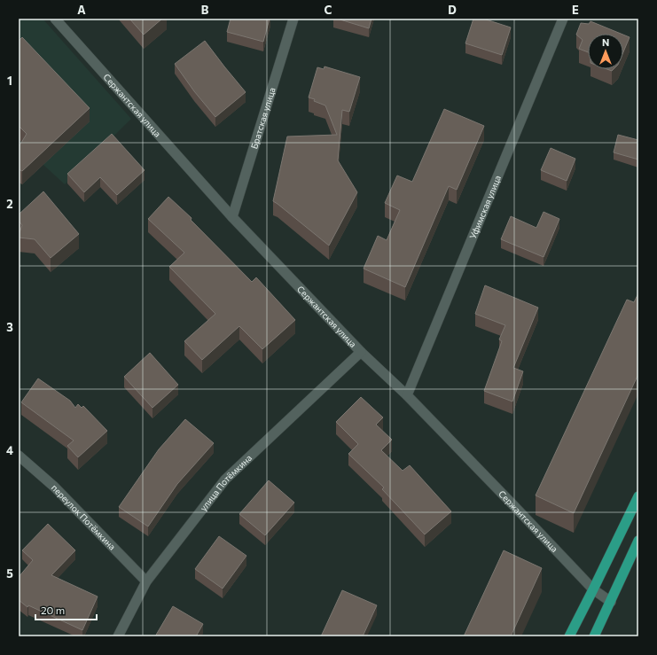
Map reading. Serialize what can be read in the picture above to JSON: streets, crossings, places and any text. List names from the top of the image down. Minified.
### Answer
{"streets":{"street":["Сержантская улица","Братская улица","Уфимская улица","улица Потёмкина","переулок Потёмкина"]},"crossings":[["Сержантская улица","Братская улица"],["Сержантская улица","Уфимская улица"],["Сержантская улица","улица Потёмкина"],["улица Потёмкина","переулок Потёмкина"]],"scale_bar":"20 m","north":"top","grid":{"columns":["A","B","C","D","E"],"rows":["1","2","3","4","5"]}}
